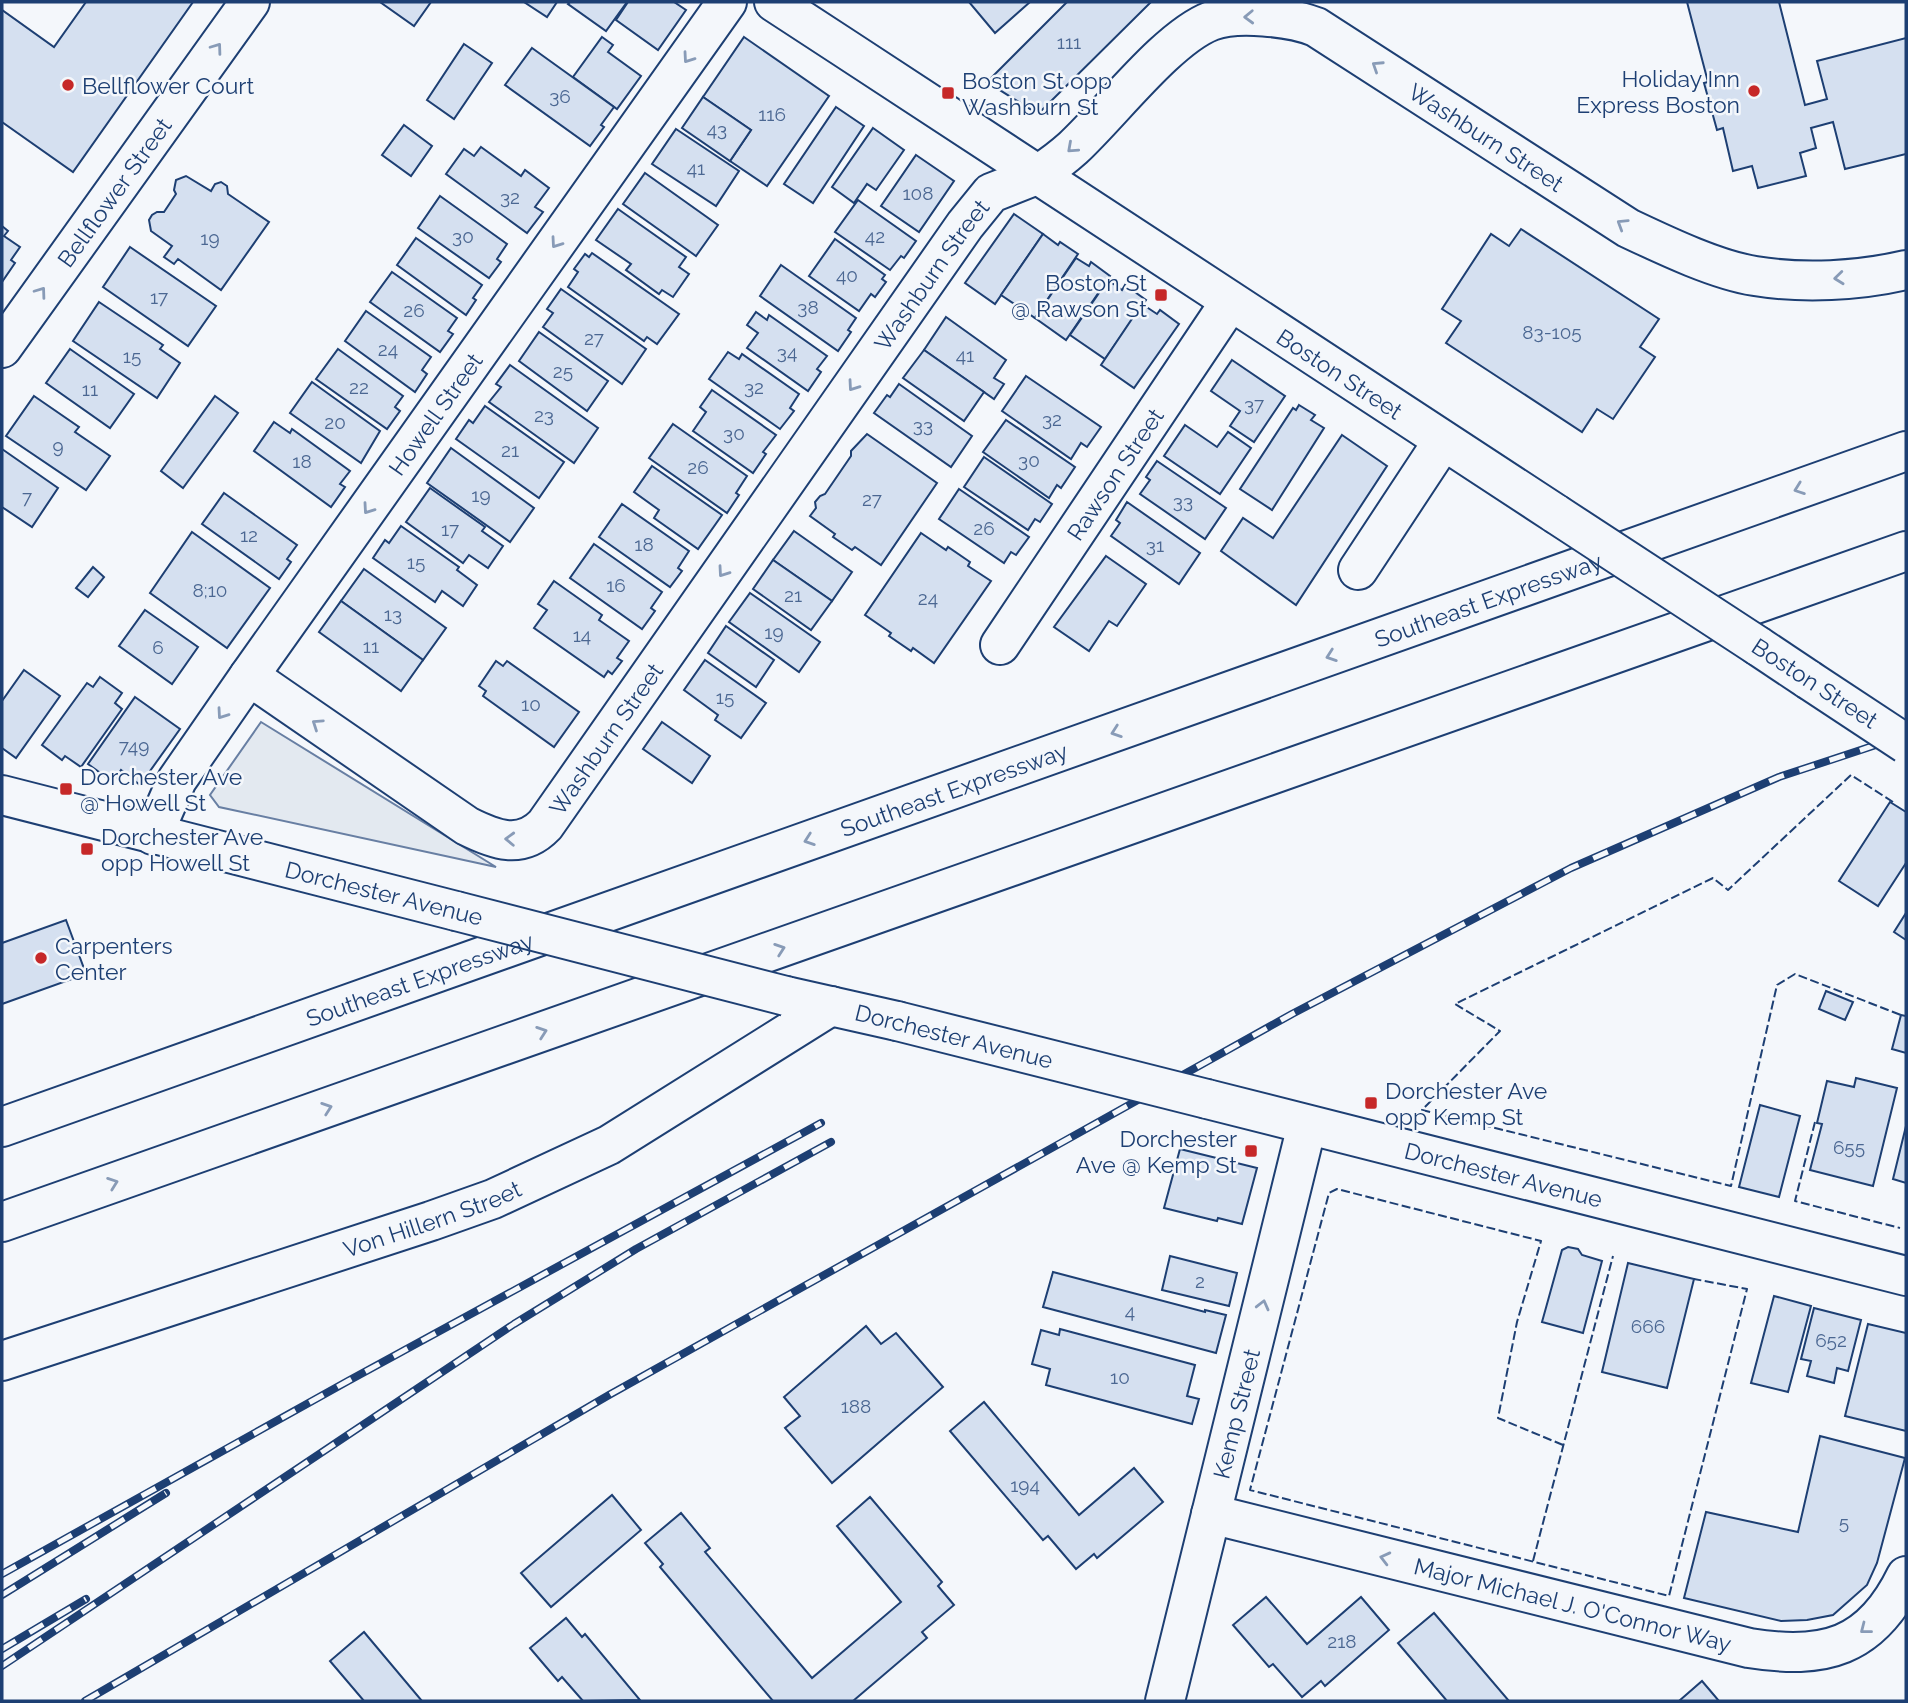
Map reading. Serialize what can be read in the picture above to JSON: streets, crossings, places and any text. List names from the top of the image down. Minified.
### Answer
{"streets":{"main road":["Washburn Street","Bellflower Street","Boston Street","Howell Street","Rawson Street","Southeast Expressway","Dorchester Avenue","Von Hillern Street","Kemp Street","Major Michael J. O'Connor Way"]},"crossings":[["Washburn Street","Boston Street"],["Washburn Street","Howell Street"],["Boston Street","Rawson Street"],["Howell Street","Dorchester Avenue"],["Dorchester Avenue","Von Hillern Street"],["Dorchester Avenue","Kemp Street"],["Kemp Street","Major Michael J. O'Connor Way"]],"one_way":["Bellflower Street","Howell Street","Kemp Street","Major Michael J. O'Connor Way"],"places":{"other":["Bellflower Court","Holiday Inn Express Boston","Carpenters Center"],"transit":["Boston St opp Washburn St","Boston St @ Rawson St","Dorchester Ave @ Howell St","Dorchester Ave opp Howell St","Dorchester Ave opp Kemp St","Dorchester Ave @ Kemp St"]},"house_numbers":["111","36","116","43","41","108","32","30","42","19","40","17","38","26","83-105","27","24","34","41","15","25","22","32","11","37","23","32","20","33","30","9","21","30","18","26","19","7","27","33","26","17","12","18","31","15","16","8;10","21","24","13","19","14","11","6","15","10","749","655","2","4","666","652","10","188","194","5","218"]}
